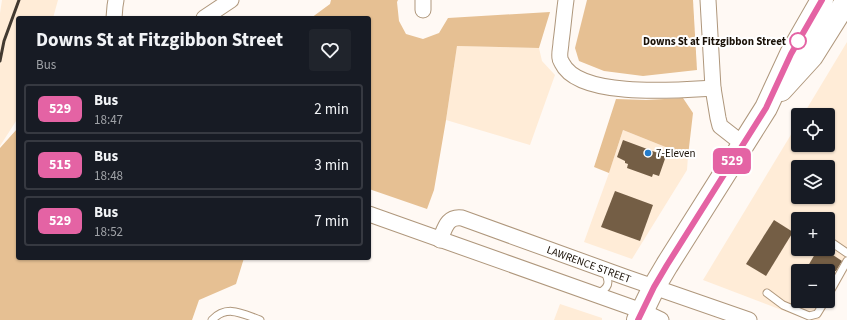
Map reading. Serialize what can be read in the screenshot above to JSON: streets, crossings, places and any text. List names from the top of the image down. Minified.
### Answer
{"streets":{"street":["LAWRENCE STREET"]},"places":["Downs St at Fitzgibbon Street","7-Eleven"],"lines":["bus line 529"],"page":{"on_map":"529","heading":["Downs St at Fitzgibbon Street","Bus"],"list":[{"mark":"529","name":"Bus","note":"18:47","value":"2 min"},{"mark":"515","name":"Bus","note":"18:48","value":"3 min"},{"mark":"529","name":"Bus","note":"18:52","value":"7 min"}],"map_buttons":["+","−"]}}
